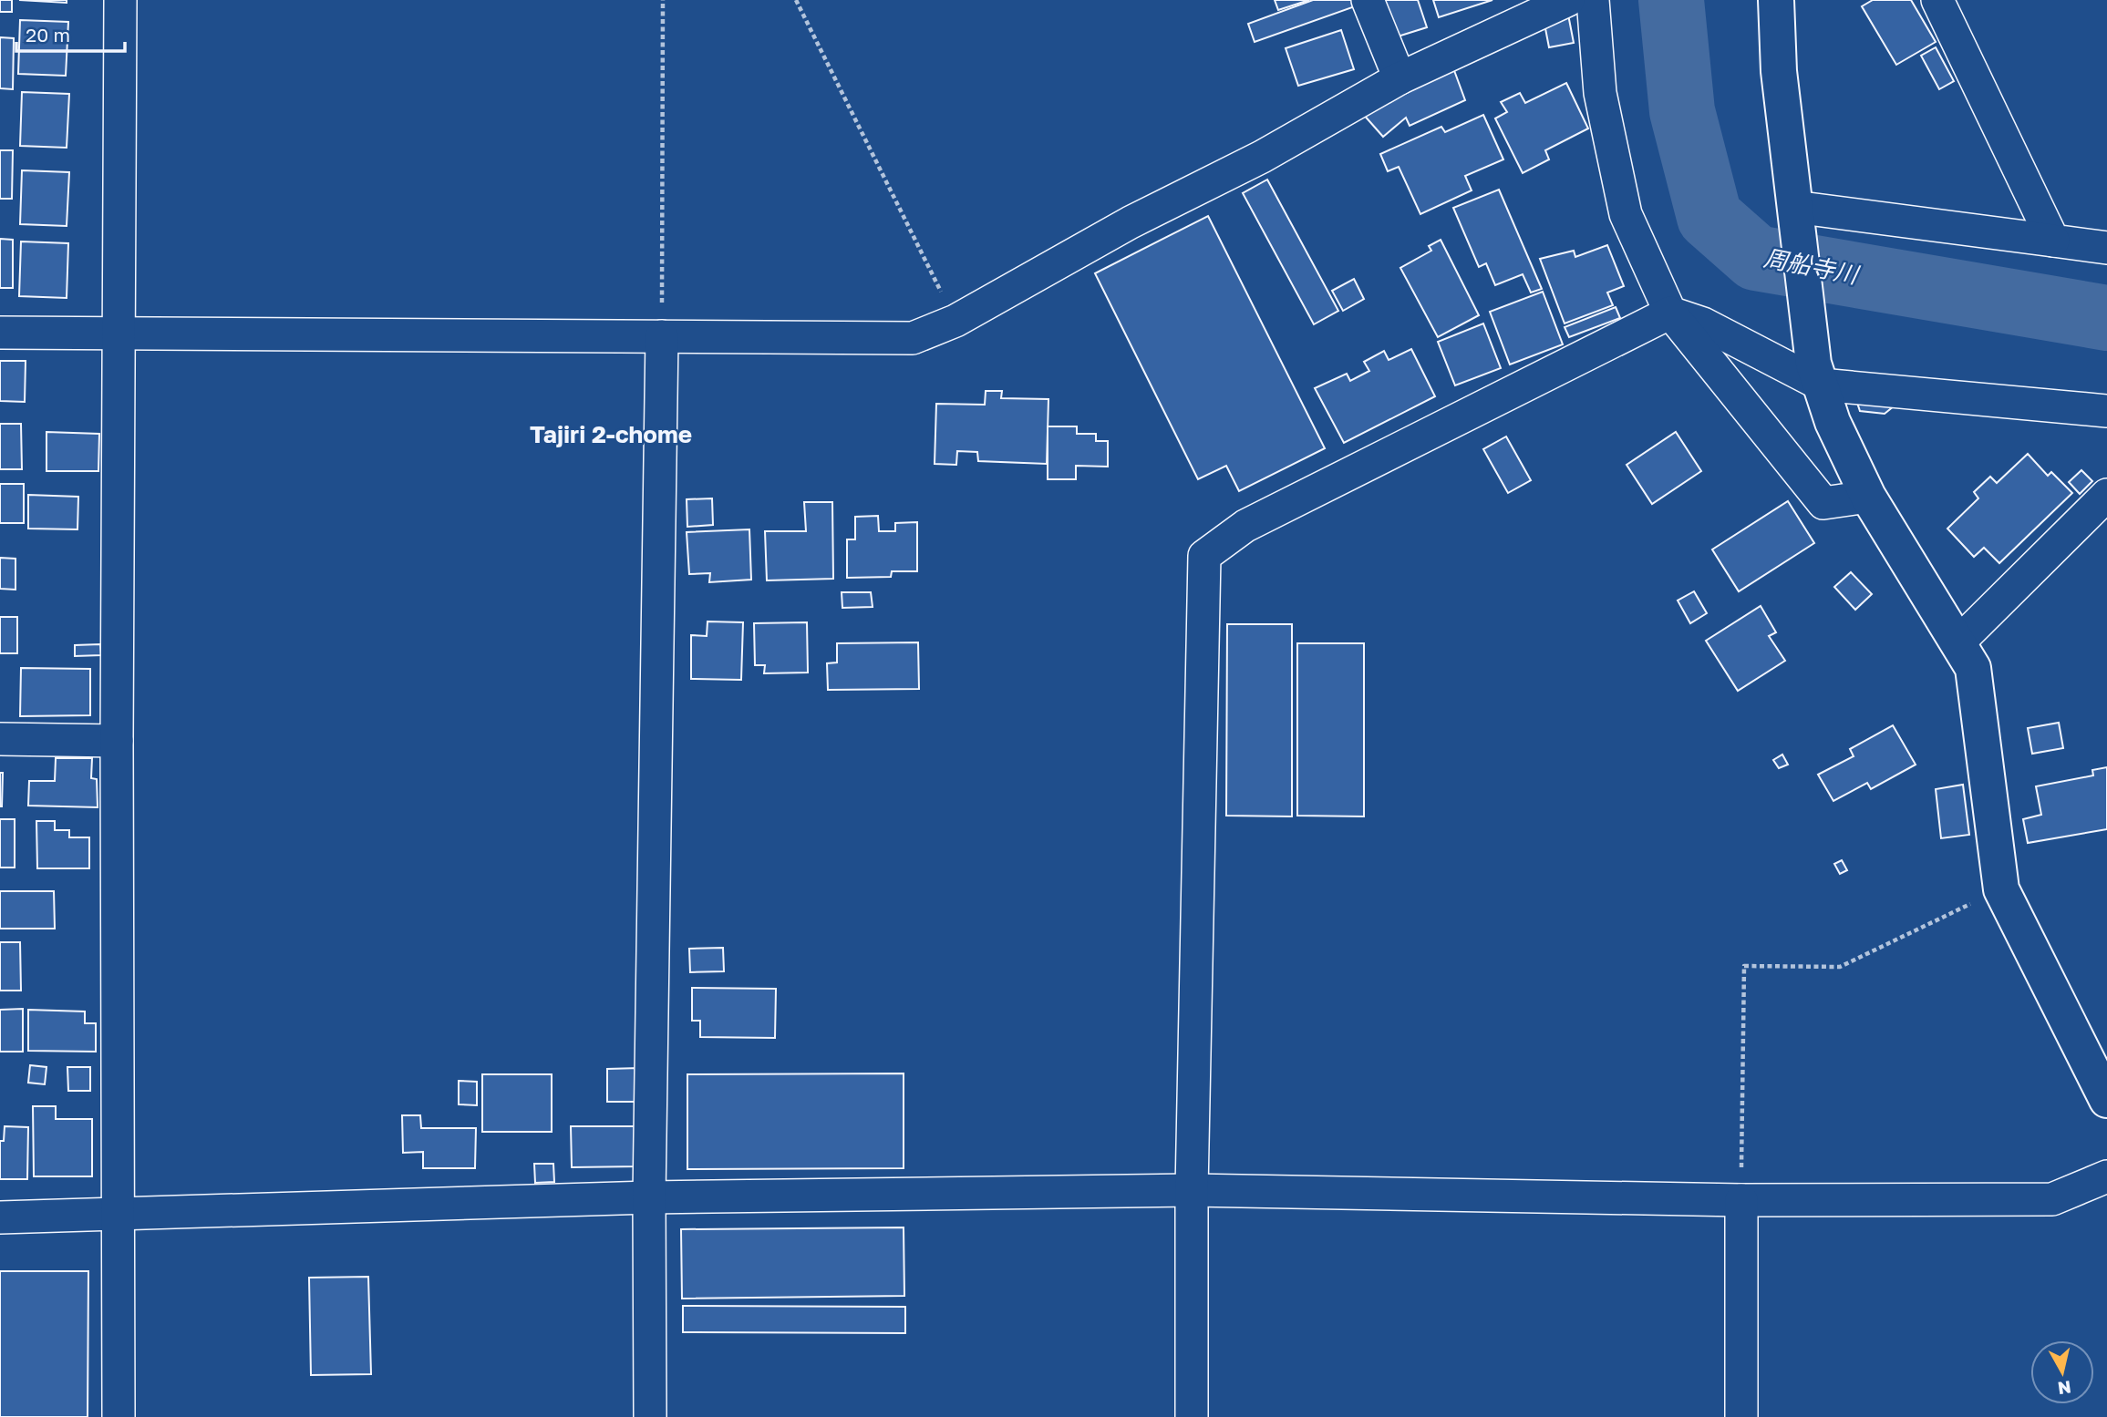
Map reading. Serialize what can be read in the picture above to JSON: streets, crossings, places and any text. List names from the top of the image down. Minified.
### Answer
{"districts":["Tajiri 2-chome"],"water":["周船寺川"],"scale_bar":"20 m","north":"bottom"}
